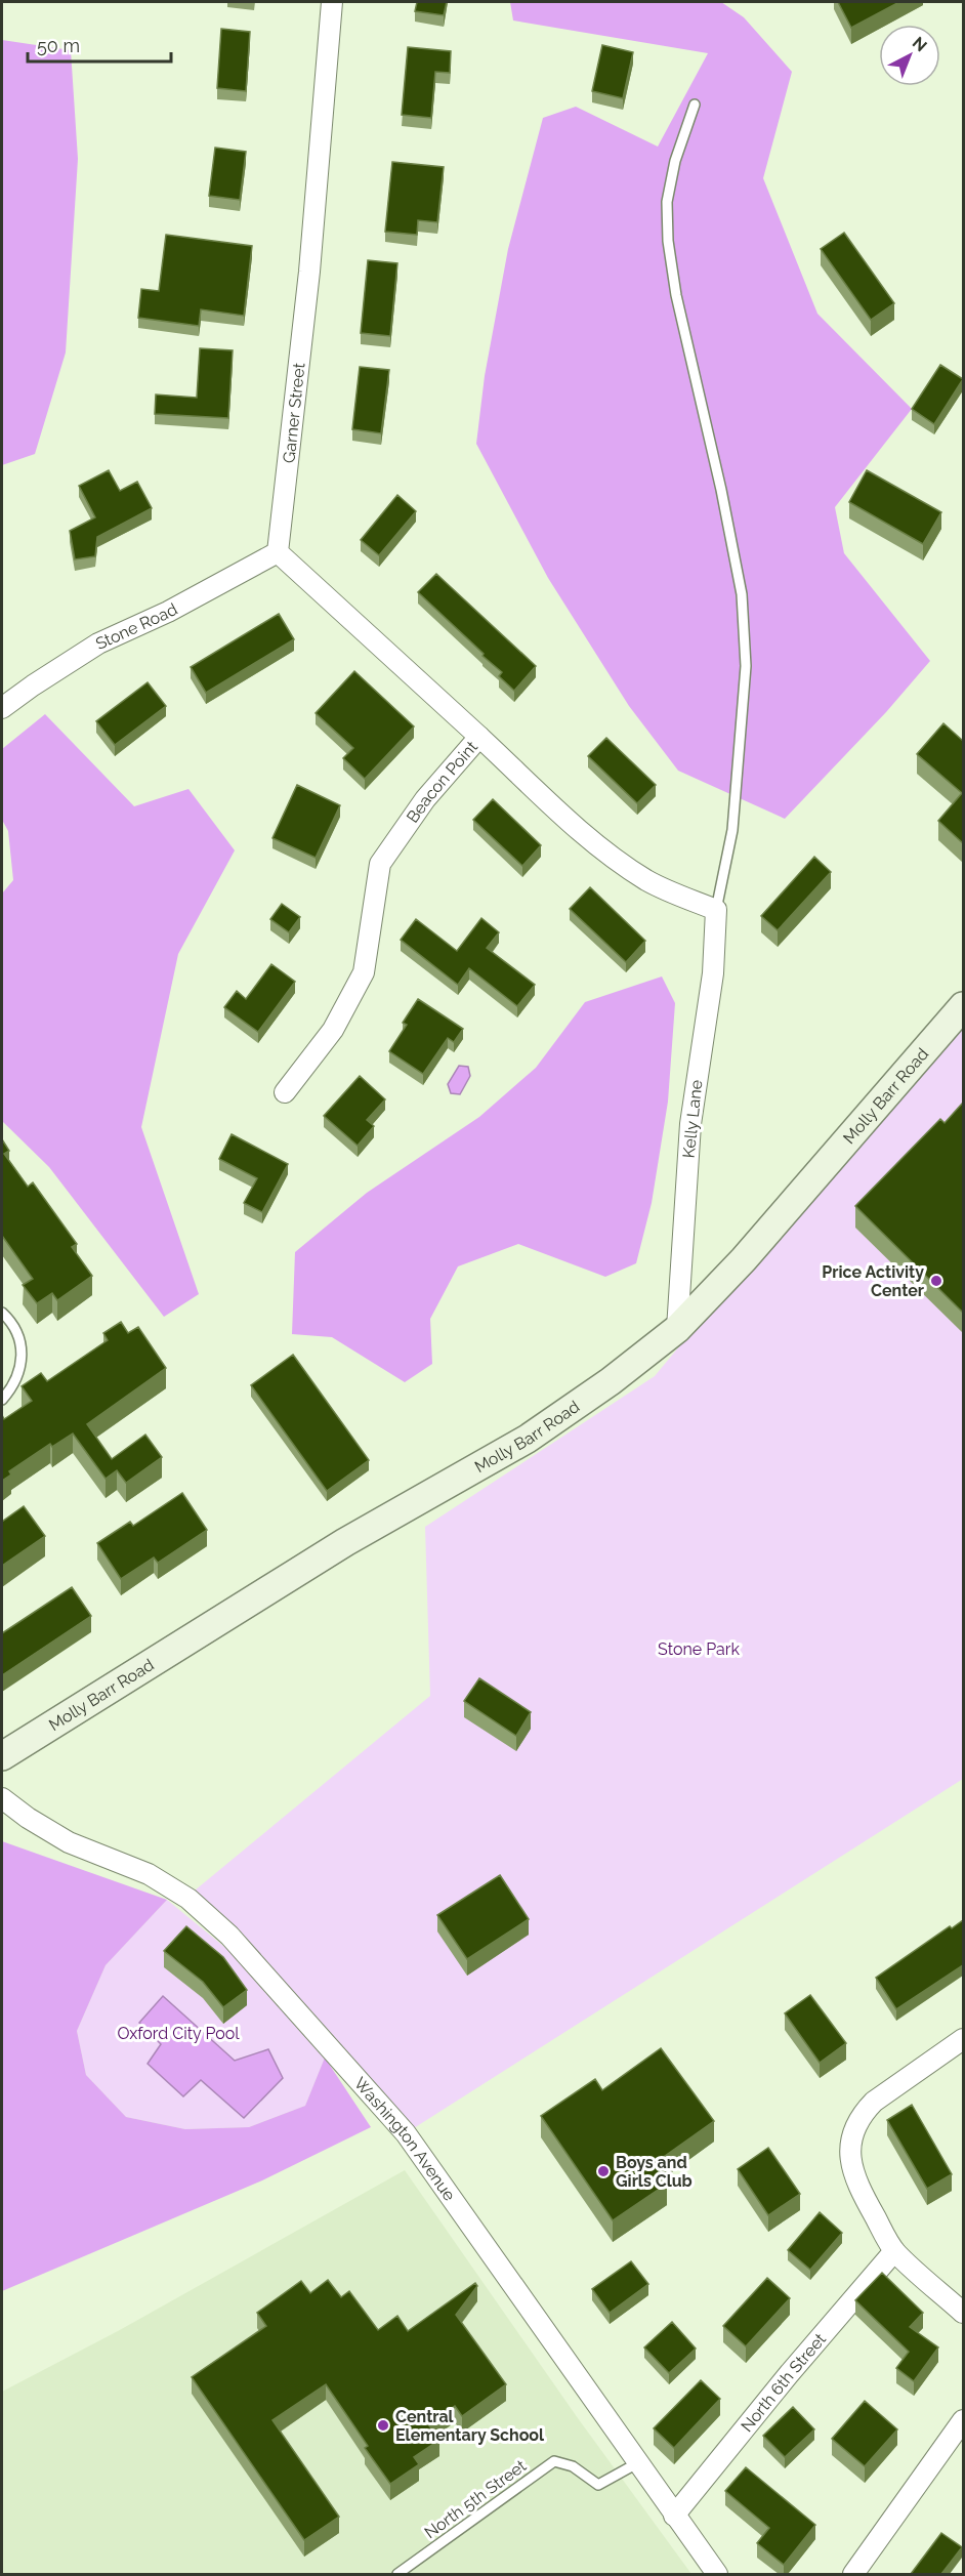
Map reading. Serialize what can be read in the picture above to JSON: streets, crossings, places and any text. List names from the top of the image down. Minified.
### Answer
{"streets":{"main road":["Molly Barr Road"],"street":["Garner Street","Stone Road","Beacon Point","Kelly Lane","Washington Avenue","North 6th Street"],"lane":["North 5th Street"]},"crossings":[["Garner Street","Stone Road"],["Beacon Point","Kelly Lane"],["Molly Barr Road","Kelly Lane"],["Washington Avenue","North 6th Street"],["Washington Avenue","North 5th Street"]],"parks":["Stone Park","Oxford City Pool"],"places":["Price Activity Center","Boys and Girls Club","Central Elementary School"],"scale_bar":"50 m","north":"top right"}
